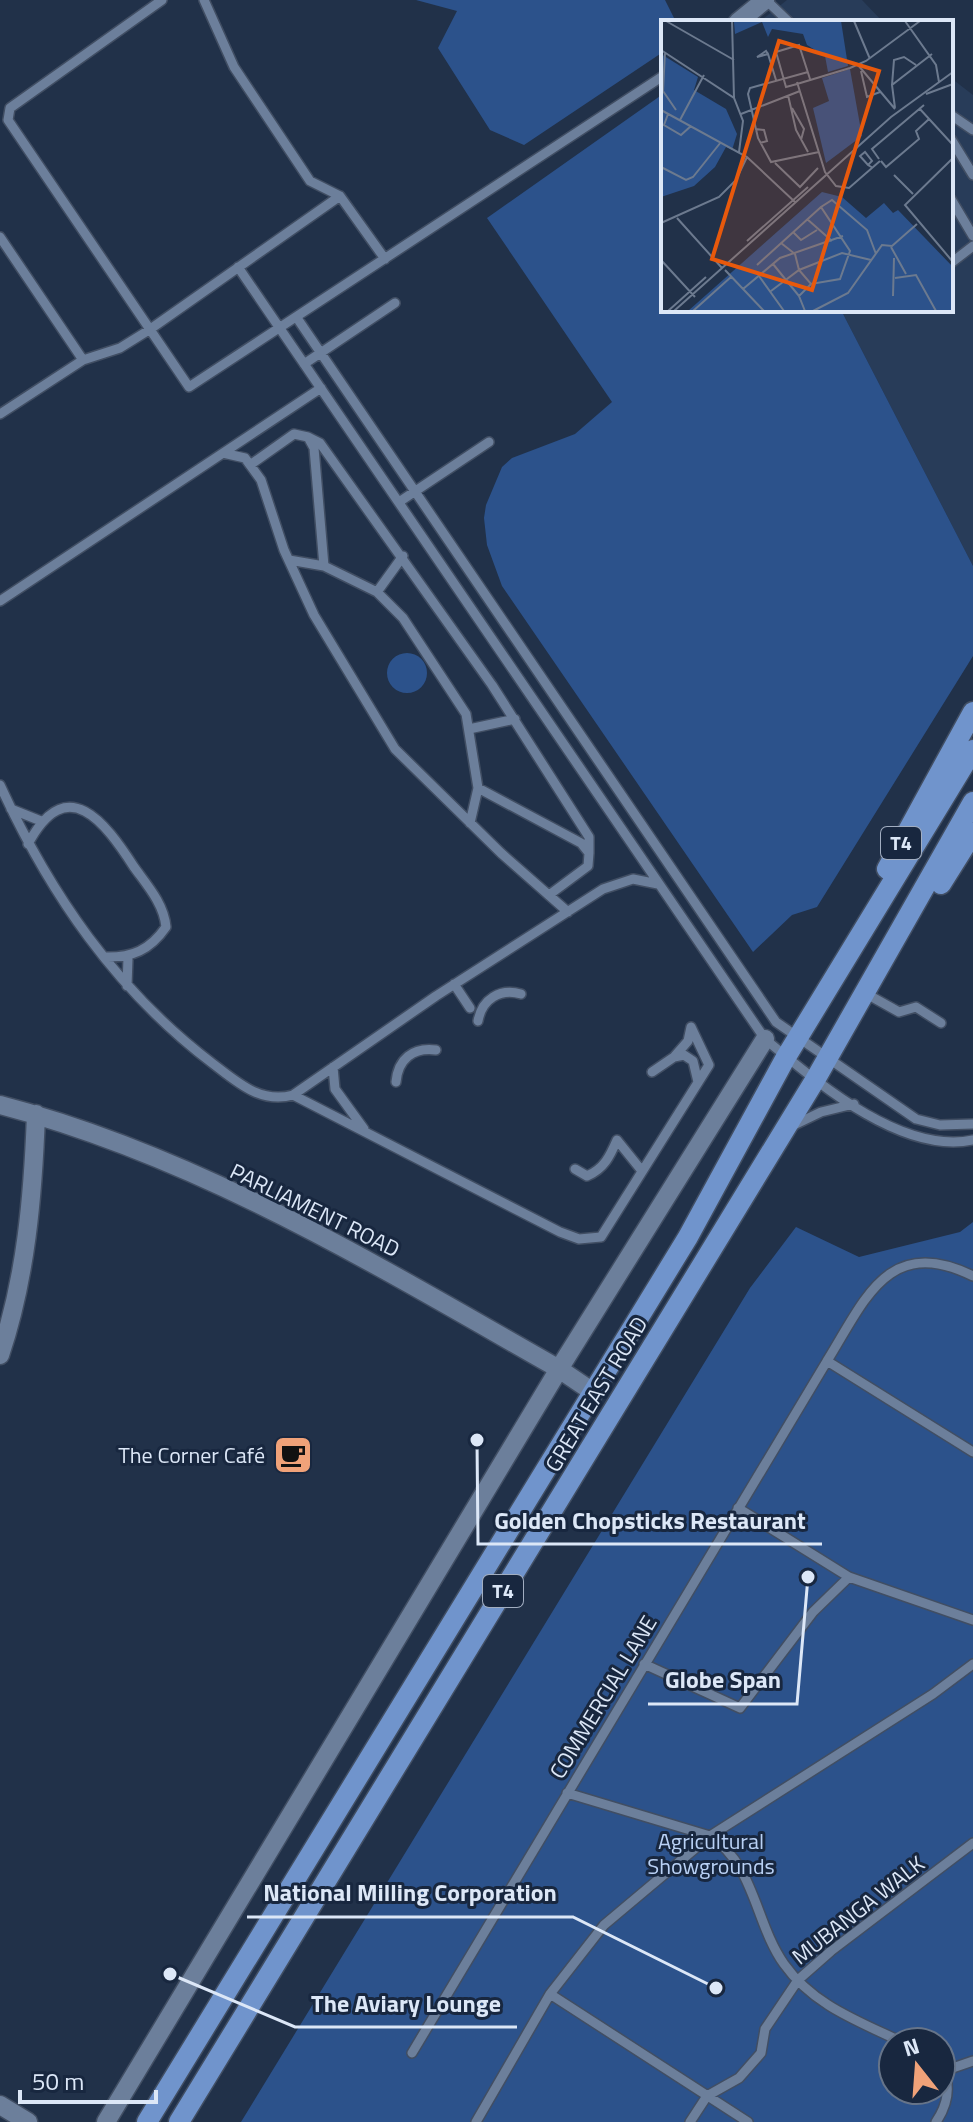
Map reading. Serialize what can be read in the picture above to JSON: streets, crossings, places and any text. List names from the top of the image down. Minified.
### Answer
{"streets":{"main road":["T4","GREAT EAST ROAD"],"street":["PARLIAMENT ROAD"],"lane":["COMMERCIAL LANE","MUBANGA WALK"]},"crossings":[["PARLIAMENT ROAD","GREAT EAST ROAD"]],"parks":["Agricultural Showgrounds"],"places":{"other":["Golden Chopsticks Restaurant","Globe Span","The Aviary Lounge","National Milling Corporation"],"cafe":["The Corner Café"]},"scale_bar":"50 m","north":"top"}
